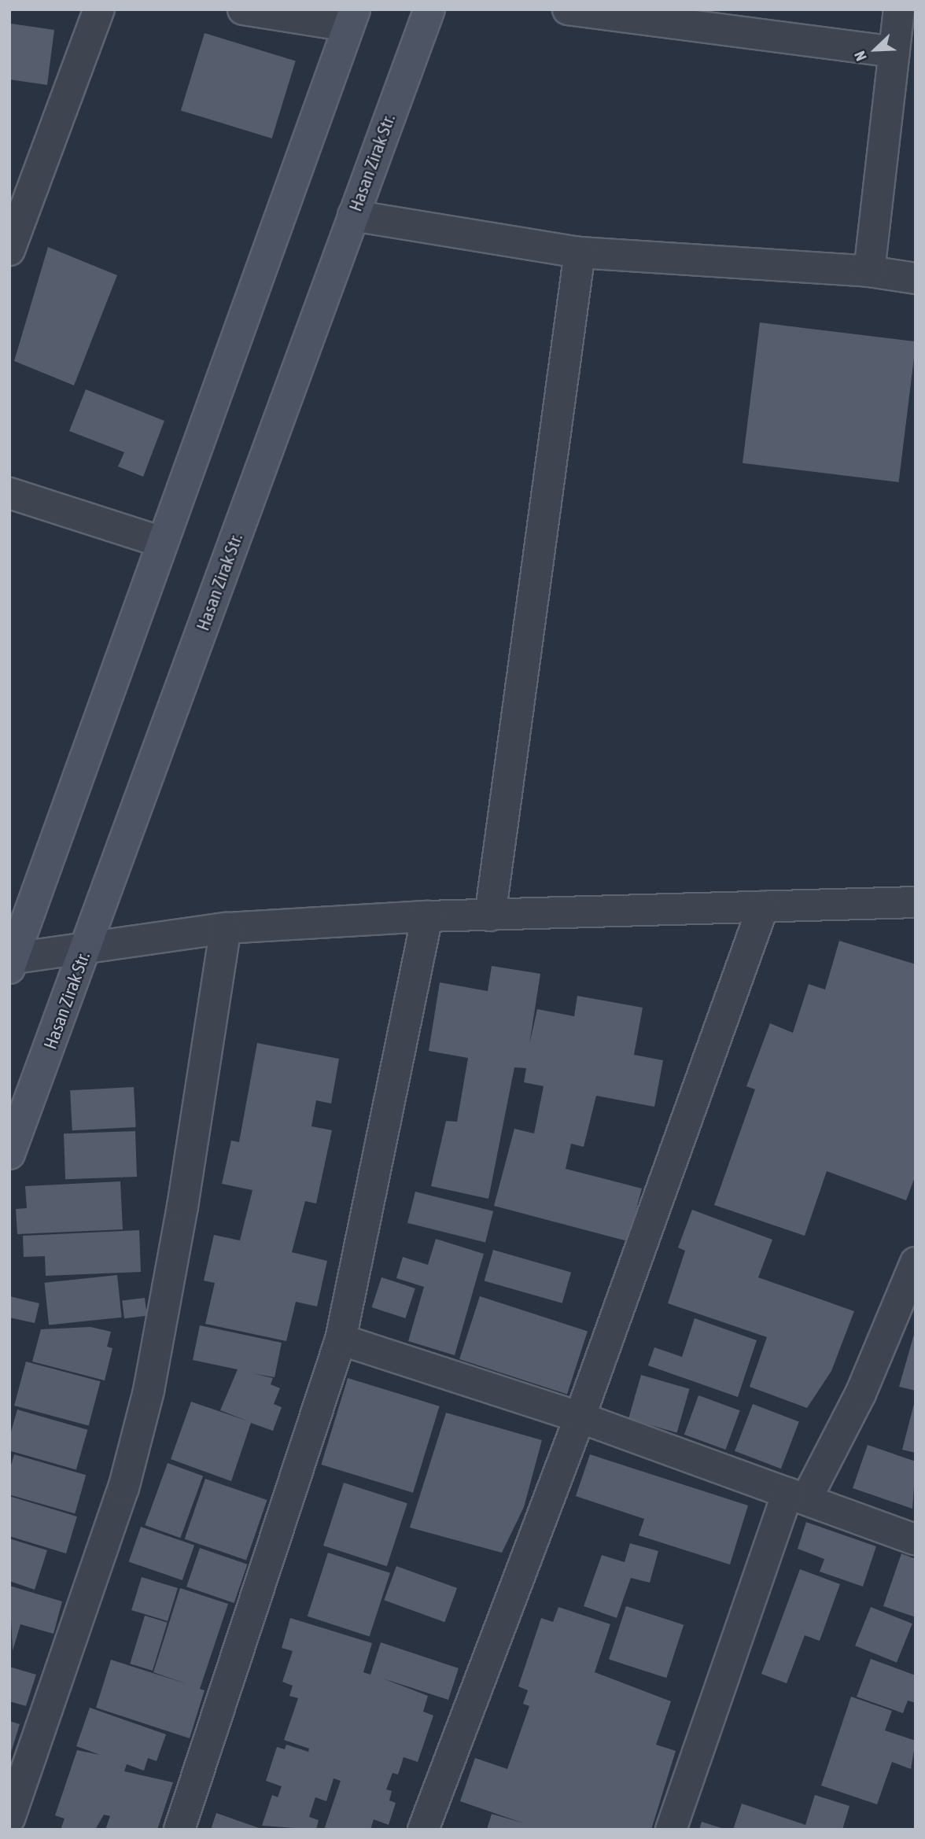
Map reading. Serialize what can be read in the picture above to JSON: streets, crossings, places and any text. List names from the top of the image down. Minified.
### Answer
{"streets":{"main road":["Hasan Zirak Str."]},"north":"bottom left"}
